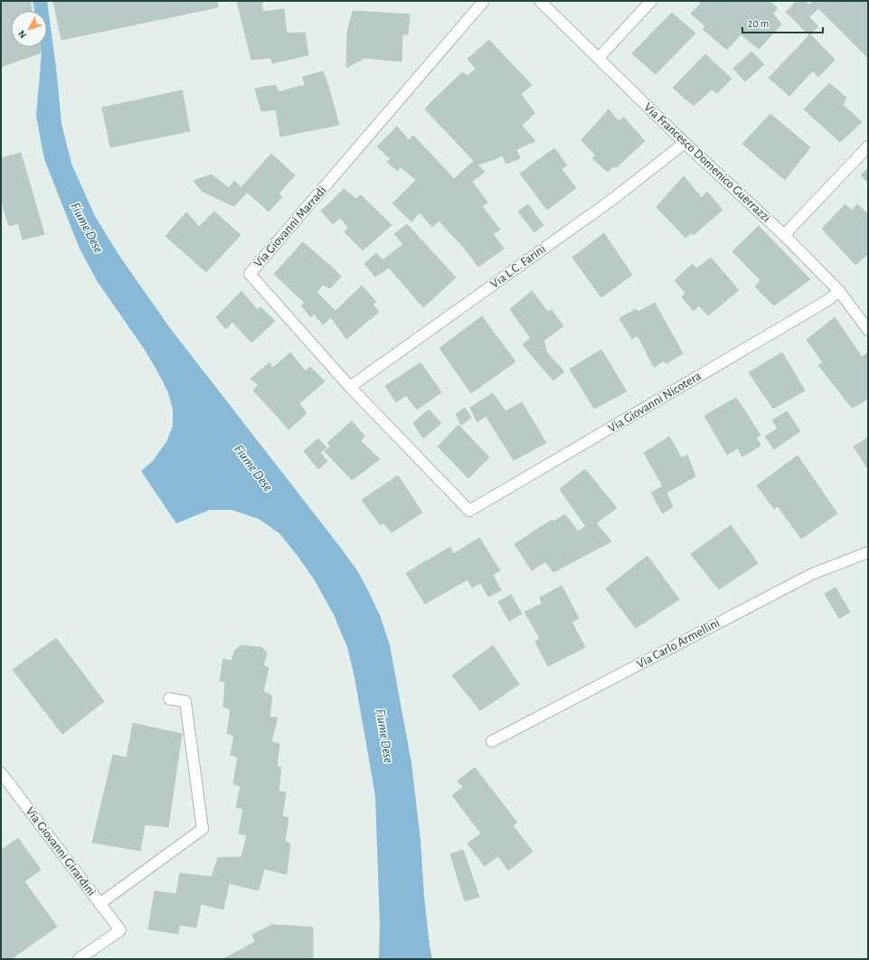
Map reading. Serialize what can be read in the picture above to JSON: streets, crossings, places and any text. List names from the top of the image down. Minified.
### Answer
{"streets":{"street":["Via Francesco Domenico Guerrazzi","Via Giovanni Marradi","Via L.C. Farini","Via Giovanni Nicotera","Via Carlo Armellini","Via Giovanni Girardini"]},"crossings":[["Via Francesco Domenico Guerrazzi","Via L.C. Farini"],["Via Francesco Domenico Guerrazzi","Via Giovanni Nicotera"],["Via Giovanni Marradi","Via L.C. Farini"],["Via Giovanni Marradi","Via Giovanni Nicotera"]],"water":["Fiume Dese"],"scale_bar":"20 m","north":"bottom left"}
